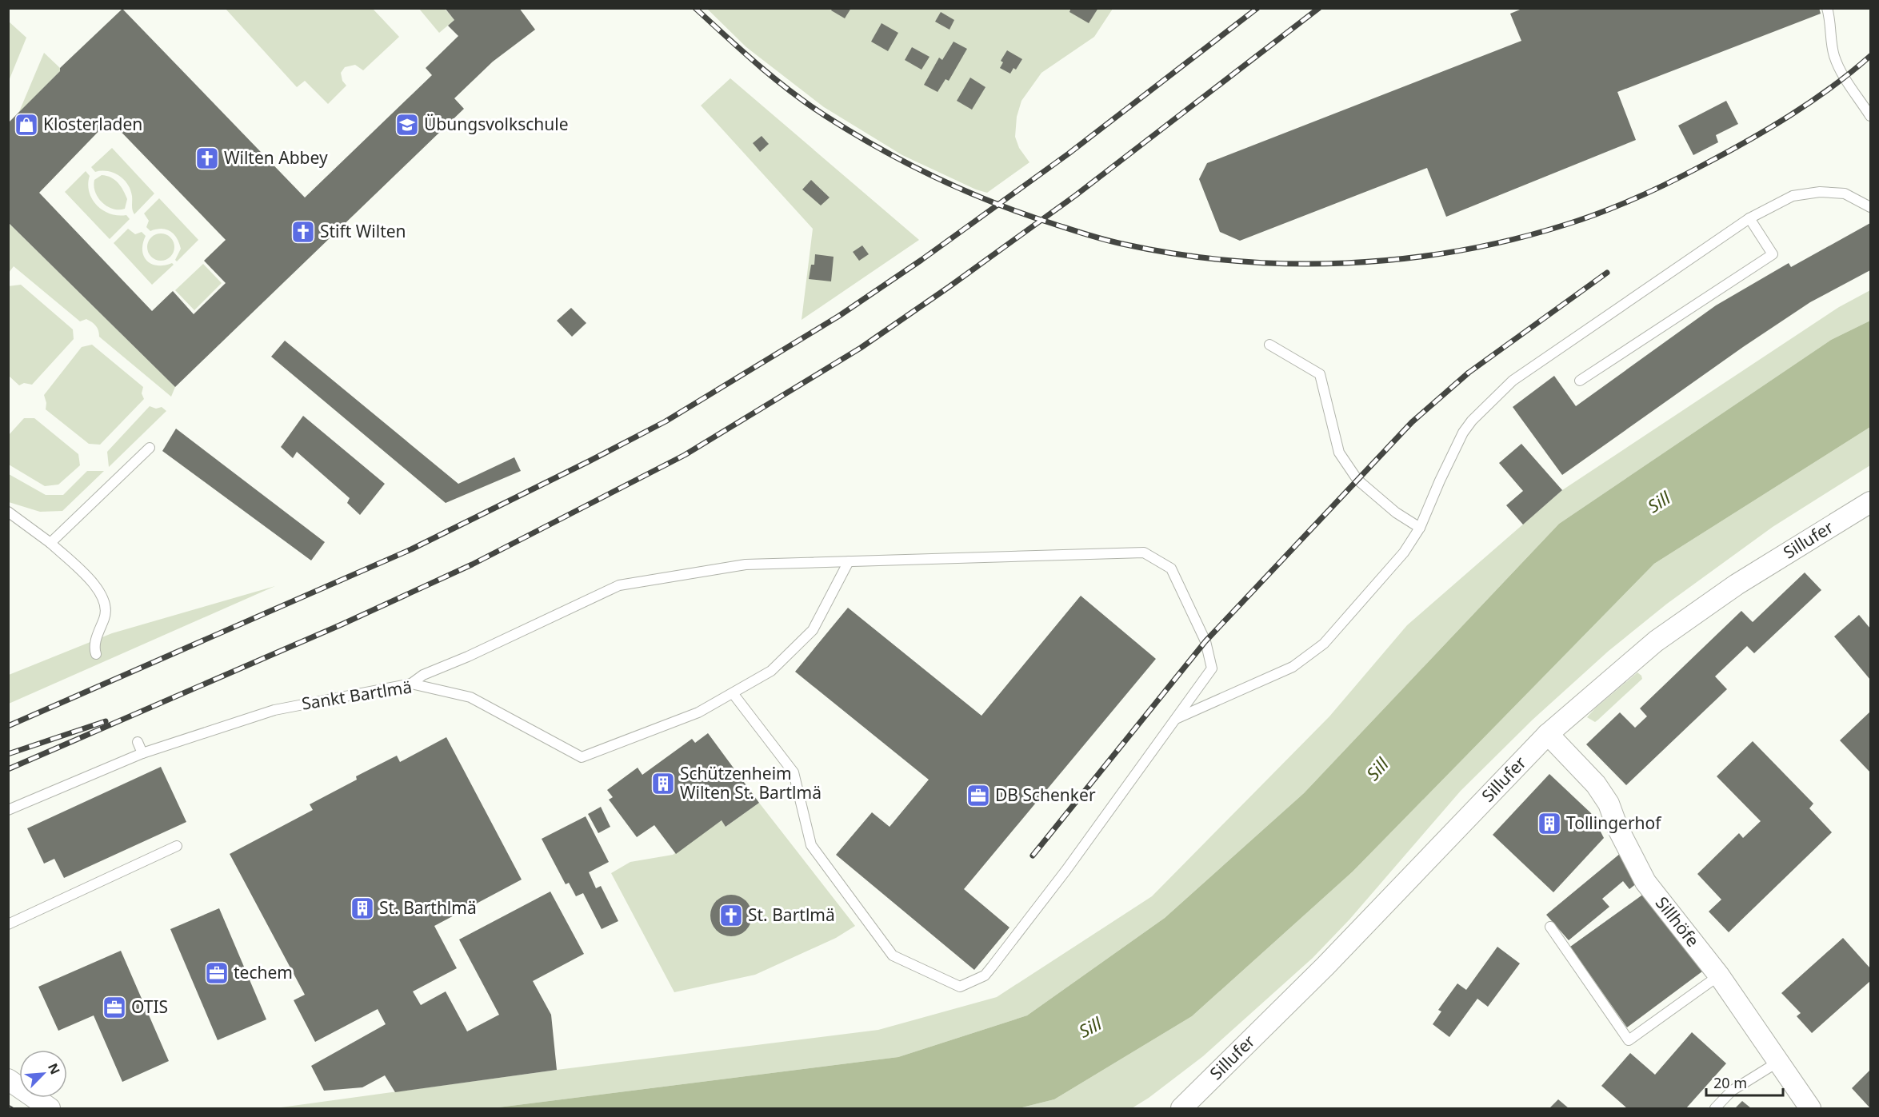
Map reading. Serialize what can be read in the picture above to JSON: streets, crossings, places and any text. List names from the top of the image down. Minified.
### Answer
{"streets":{"street":["Sillufer","Sillhöfe"],"lane":["Sankt Bartlmä"]},"crossings":[["Sillufer","Sillhöfe"]],"water":["Sill"],"places":{"shop":["Klosterladen"],"school or university":["Übungsvolkschule"],"church":["Wilten Abbey","Stift Wilten","St. Bartlmä"],"building":["Schützenheim Wilten St. Bartlmä","Tollingerhof","St. Barthlmä"],"office":["DB Schenker","techem","OTIS"]},"scale_bar":"20 m","north":"top right"}
